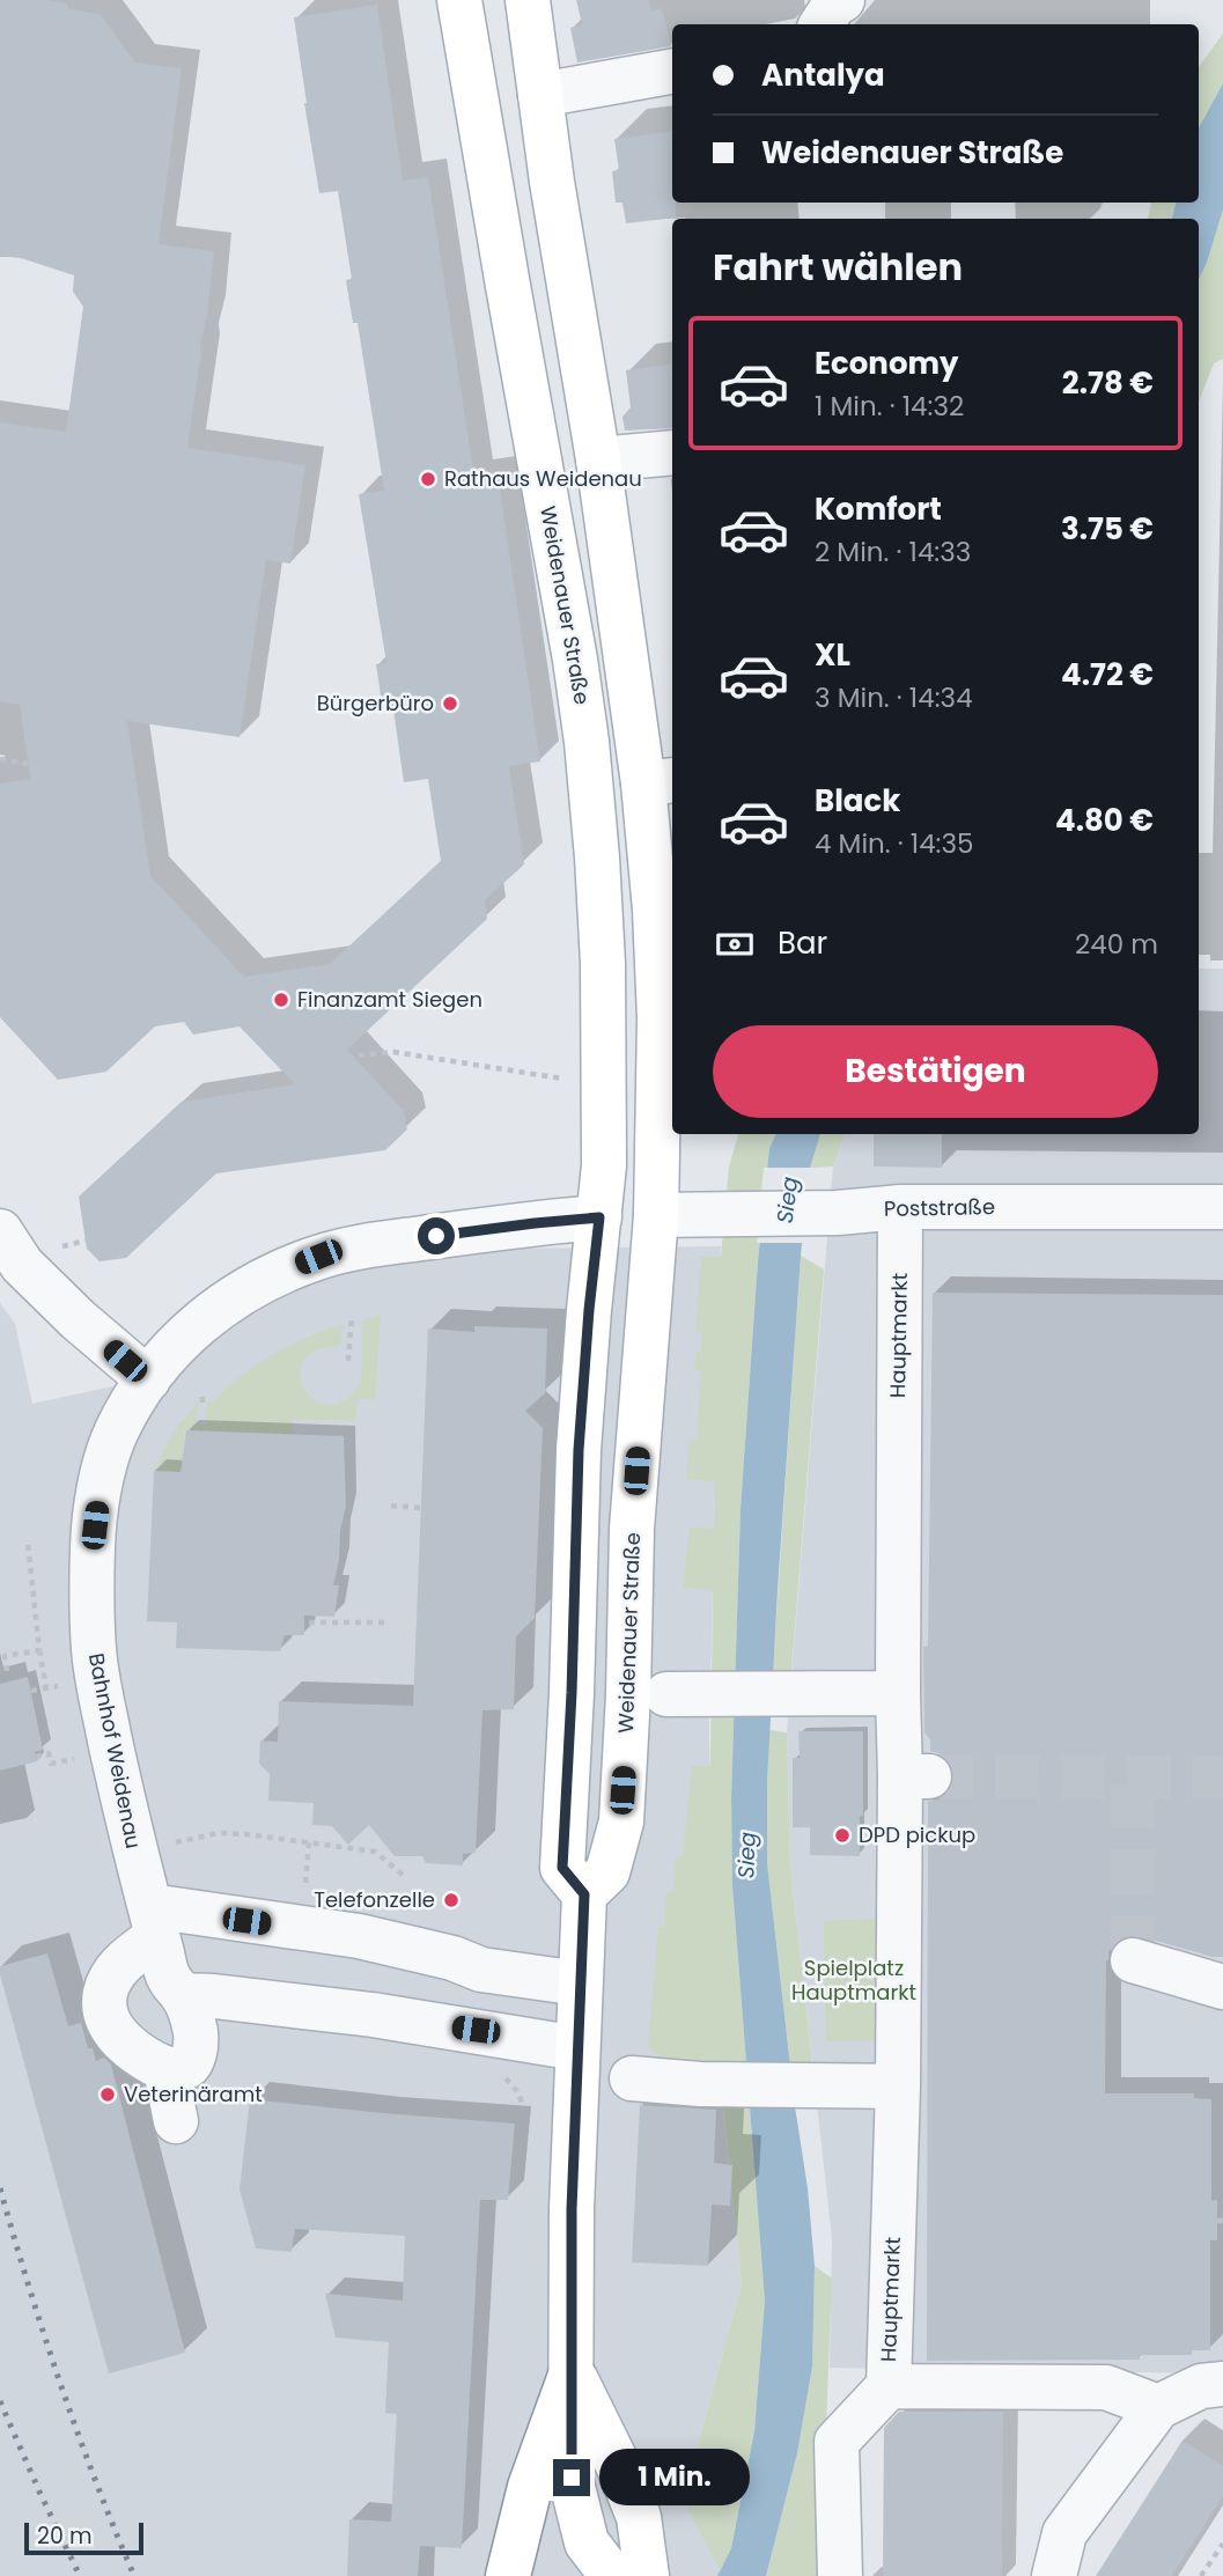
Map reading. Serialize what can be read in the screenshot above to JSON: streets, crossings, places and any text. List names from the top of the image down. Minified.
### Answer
{"streets":{"main road":["Weidenauer Straße"],"street":["Poststraße","Hauptmarkt","Bahnhof Weidenau"]},"crossings":[["Weidenauer Straße","Poststraße"],["Weidenauer Straße","Bahnhof Weidenau"],["Poststraße","Hauptmarkt"]],"water":["Sieg"],"parks":["Spielplatz Hauptmarkt"],"places":["Rathaus Weidenau","Bürgerbüro","Finanzamt Siegen","DPD pickup","Telefonzelle","Veterinäramt"],"scale_bar":"20 m","page":{"banner":["Antalya","Weidenauer Straße"],"heading":"Fahrt wählen","list":[{"name":"Economy","note":"1 Min. · 14:32","value":"2.78 €"},{"name":"Komfort","note":"2 Min. · 14:33","value":"3.75 €"},{"name":"XL","note":"3 Min. · 14:34","value":"4.72 €"},{"name":"Black","note":"4 Min. · 14:35","value":"4.80 €"}],"pay":["Bar","240 m"],"buttons":"Bestätigen","bubble":"1 Min.","scale":"20 m"}}
